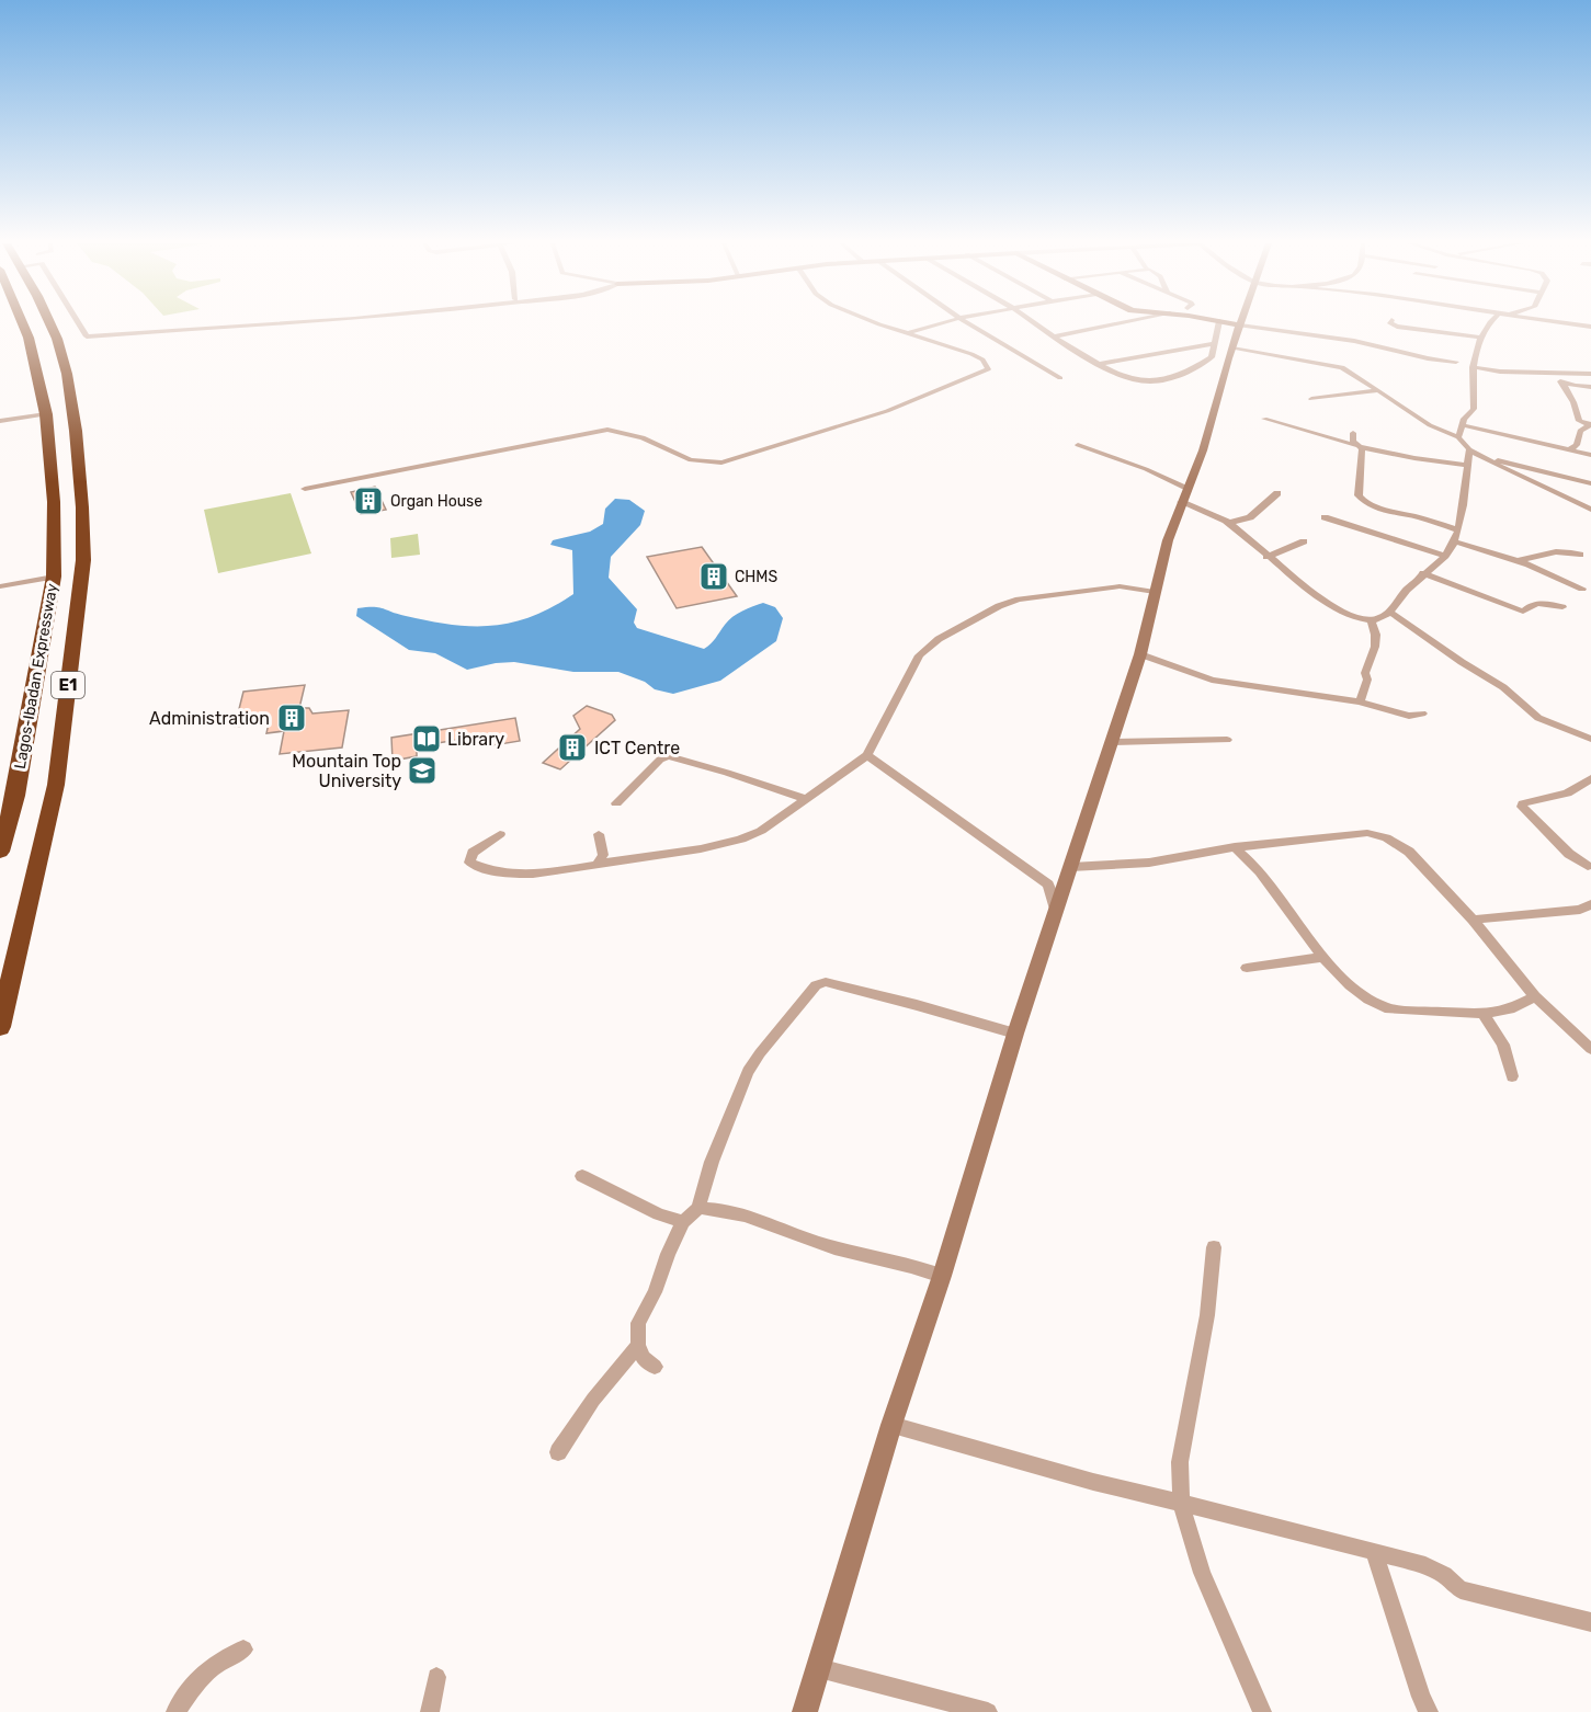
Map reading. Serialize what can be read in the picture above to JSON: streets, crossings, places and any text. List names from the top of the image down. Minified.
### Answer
{"streets":{"highway":["Lagos-Ibadan Expressway","E1"]},"places":{"building":["Organ House","CHMS","Administration","ICT Centre"],"library":["Library"],"school or university":["Mountain Top University"]}}
